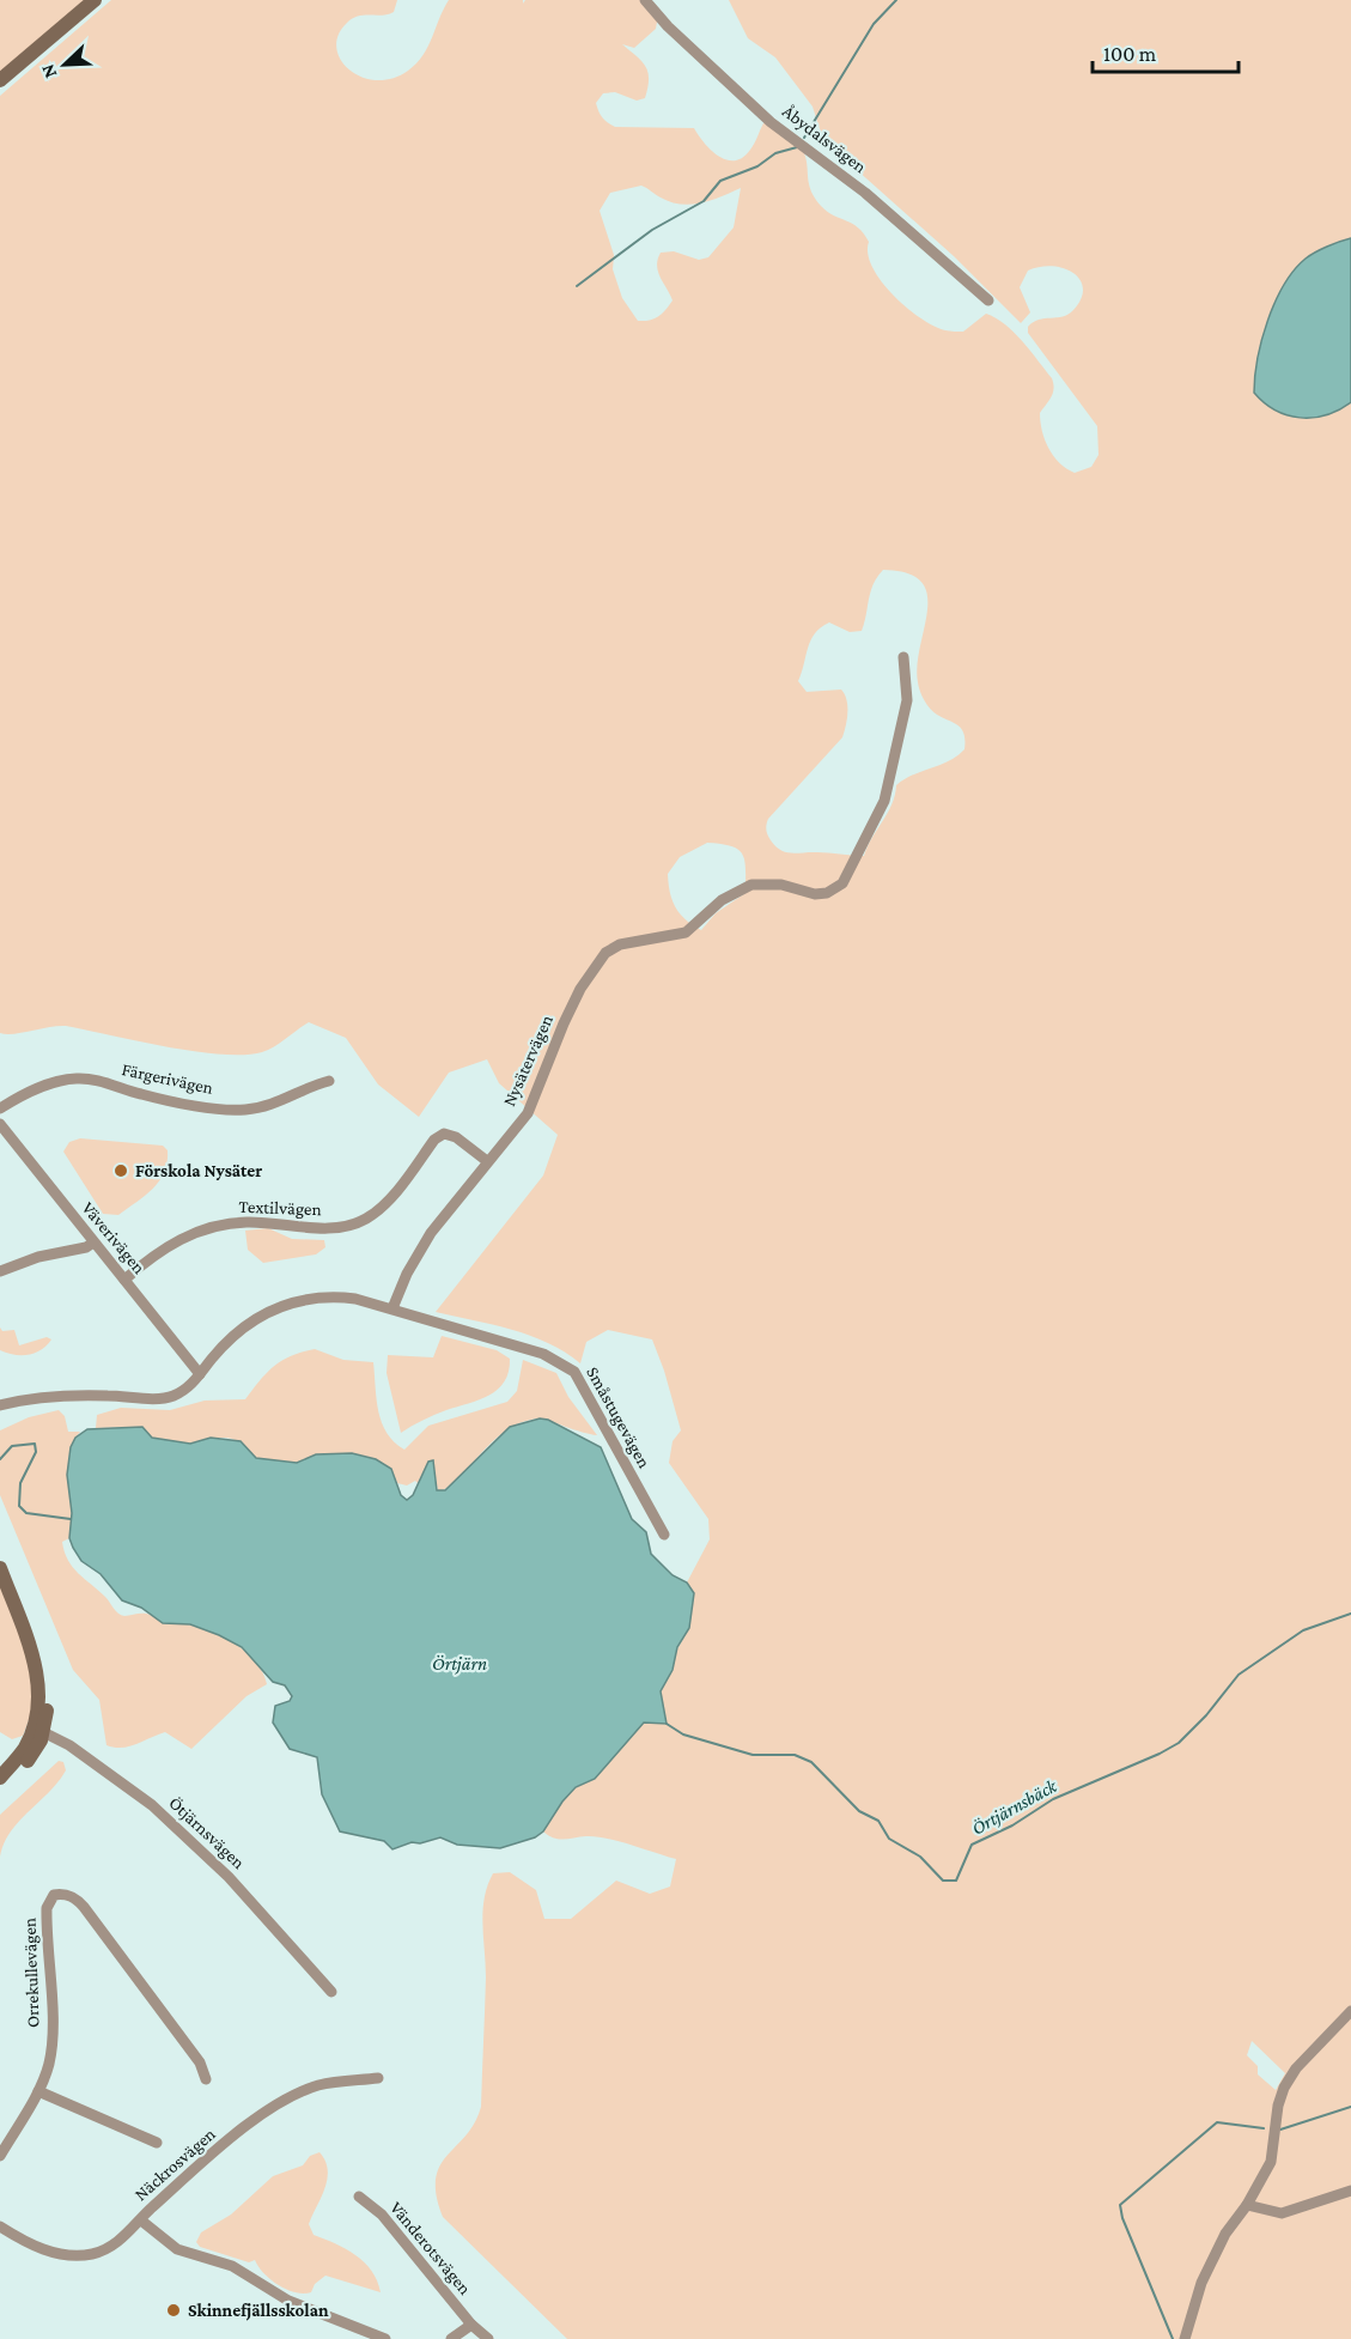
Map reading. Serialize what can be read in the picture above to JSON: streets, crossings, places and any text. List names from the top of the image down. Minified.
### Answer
{"streets":{"street":["Åbydalsvägen","Nysätervägen","Färgerivägen","Textilvägen","Väverivägen","Småstugevägen","Ötjärnsvägen","Orrekullevägen","Näckrosvägen","Vänderotsvägen"]},"crossings":[["Nysätervägen","Textilvägen"],["Nysätervägen","Småstugevägen"],["Textilvägen","Väverivägen"]],"water":["Örtjärn","Örtjärnsbäck"],"places":["Förskola Nysäter","Skinnefjällsskolan"],"scale_bar":"100 m","north":"bottom left"}
